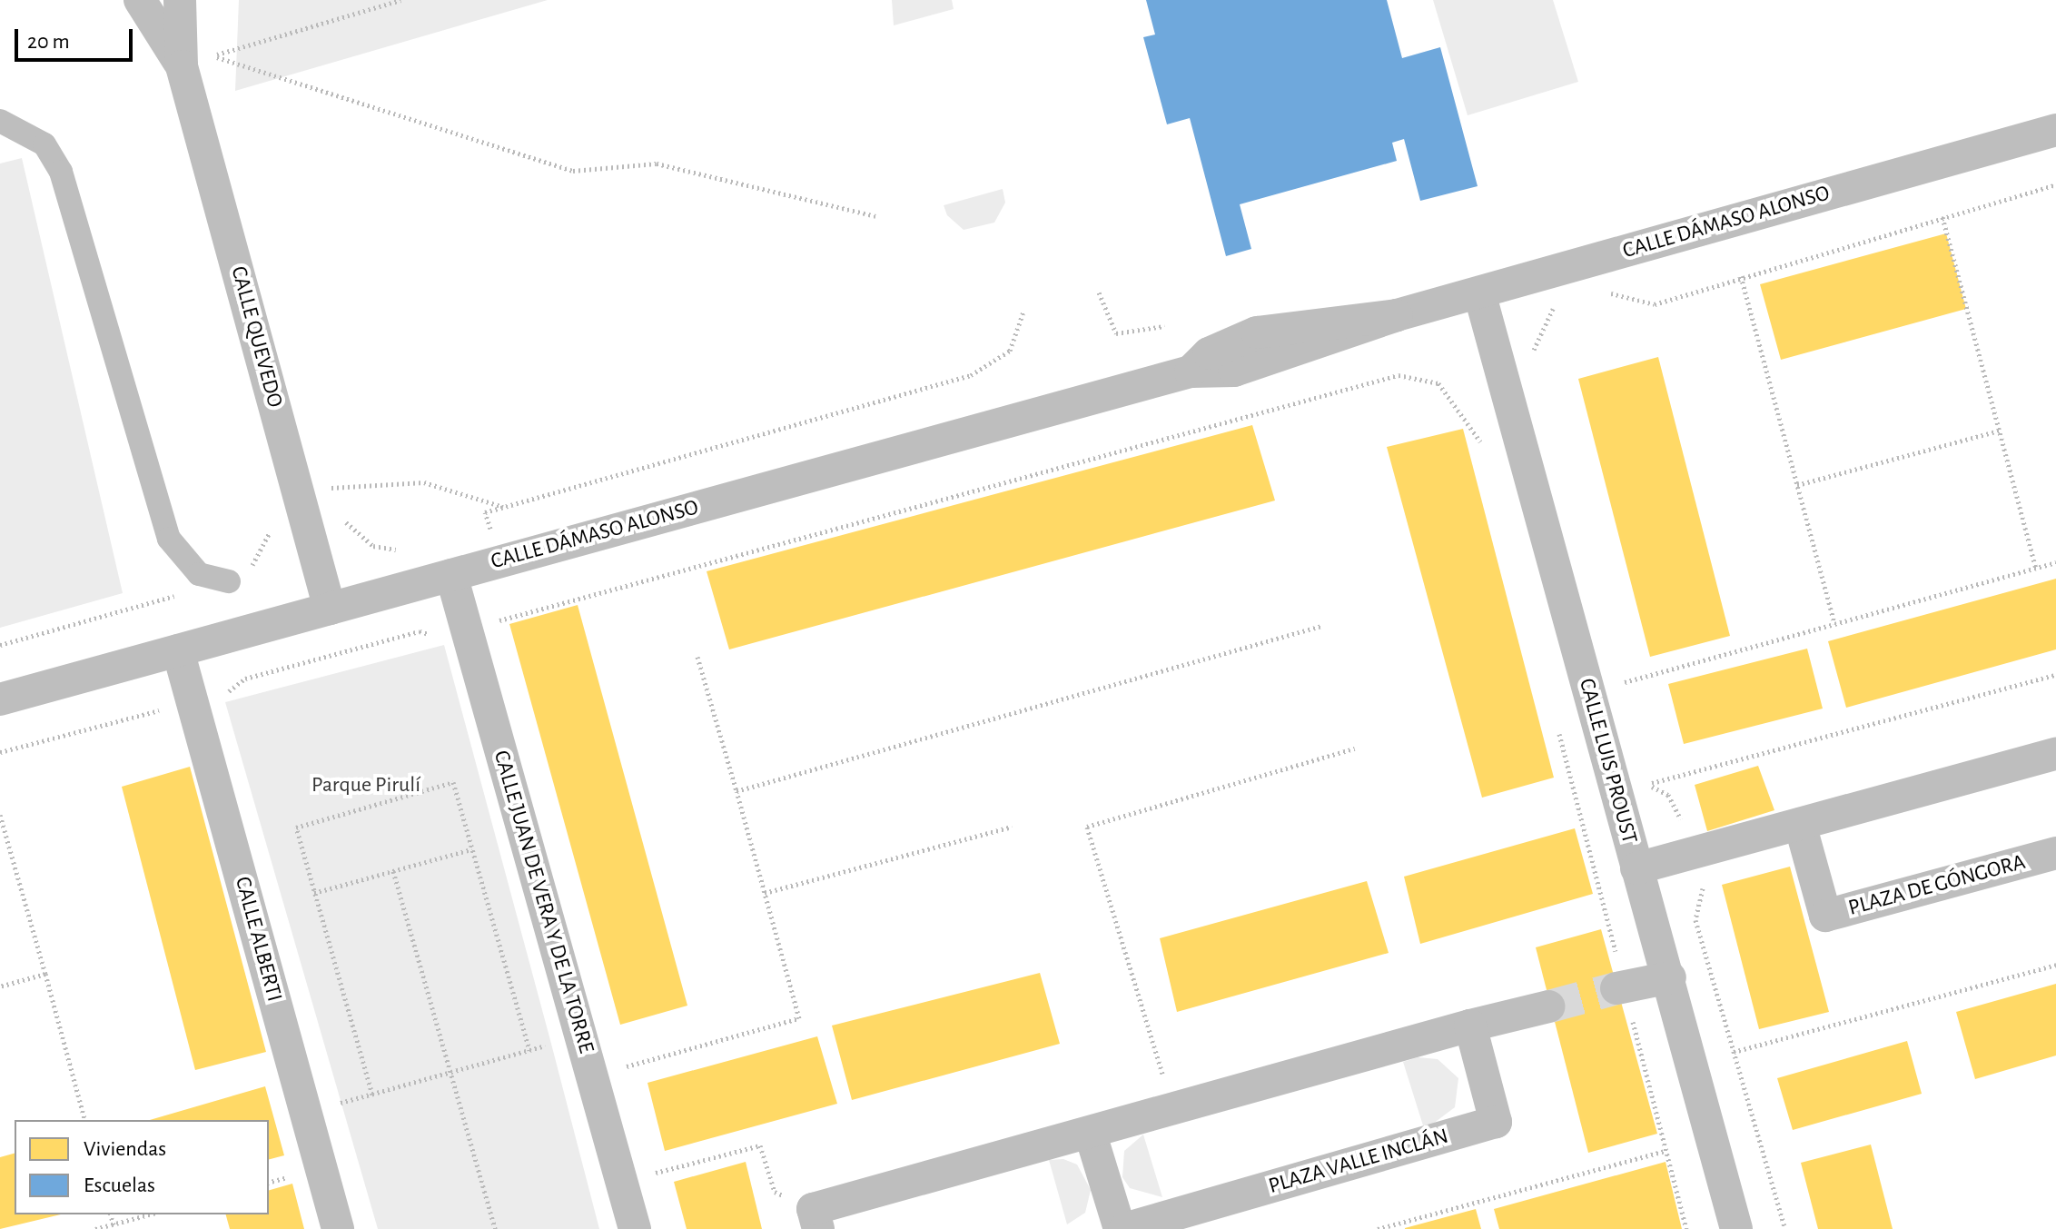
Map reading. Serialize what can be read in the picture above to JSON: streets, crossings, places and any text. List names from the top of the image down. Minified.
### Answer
{"streets":{"street":["CALLE DÁMASO ALONSO","CALLE QUEVEDO","CALLE LUIS PROUST","PLAZA DE GÓNGORA","CALLE JUAN DE VERA Y DE LA TORRE","CALLE ALBERTI","PLAZA VALLE INCLÁN"]},"crossings":[["CALLE DÁMASO ALONSO","CALLE QUEVEDO"],["CALLE DÁMASO ALONSO","CALLE LUIS PROUST"],["CALLE DÁMASO ALONSO","CALLE JUAN DE VERA Y DE LA TORRE"],["CALLE DÁMASO ALONSO","CALLE ALBERTI"]],"parks":["Parque Pirulí"],"legend":["Viviendas","Escuelas"],"scale_bar":"20 m"}
